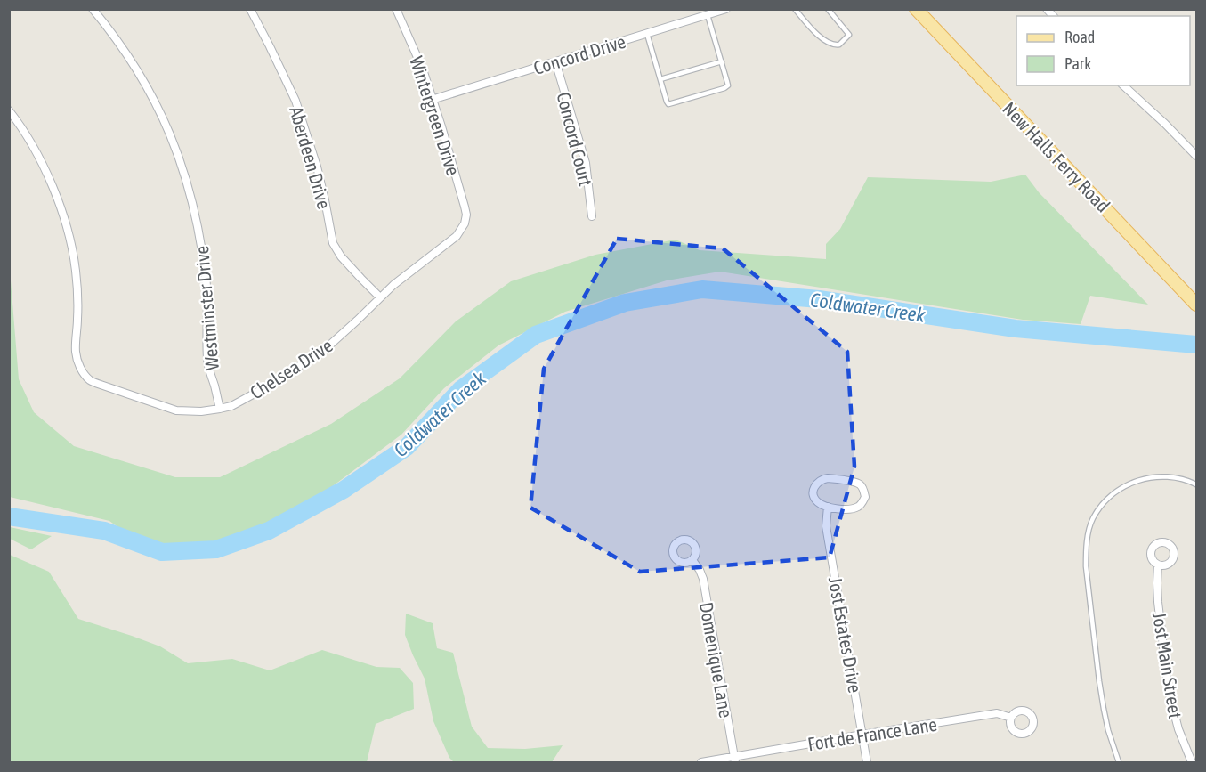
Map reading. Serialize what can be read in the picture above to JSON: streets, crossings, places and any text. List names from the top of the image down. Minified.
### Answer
{"streets":{"main road":["New Halls Ferry Road"],"street":["Concord Drive","Wintergreen Drive","Concord Court","Aberdeen Drive","Westminster Drive","Chelsea Drive","Jost Estates Drive","Domenique Lane","Jost Main Street","Fort de France Lane"]},"crossings":[["Concord Drive","Wintergreen Drive"],["Concord Drive","Concord Court"],["Wintergreen Drive","Chelsea Drive"],["Aberdeen Drive","Chelsea Drive"],["Westminster Drive","Chelsea Drive"],["Jost Estates Drive","Fort de France Lane"],["Domenique Lane","Fort de France Lane"]],"water":["Coldwater Creek"],"legend":["Road","Park"]}
